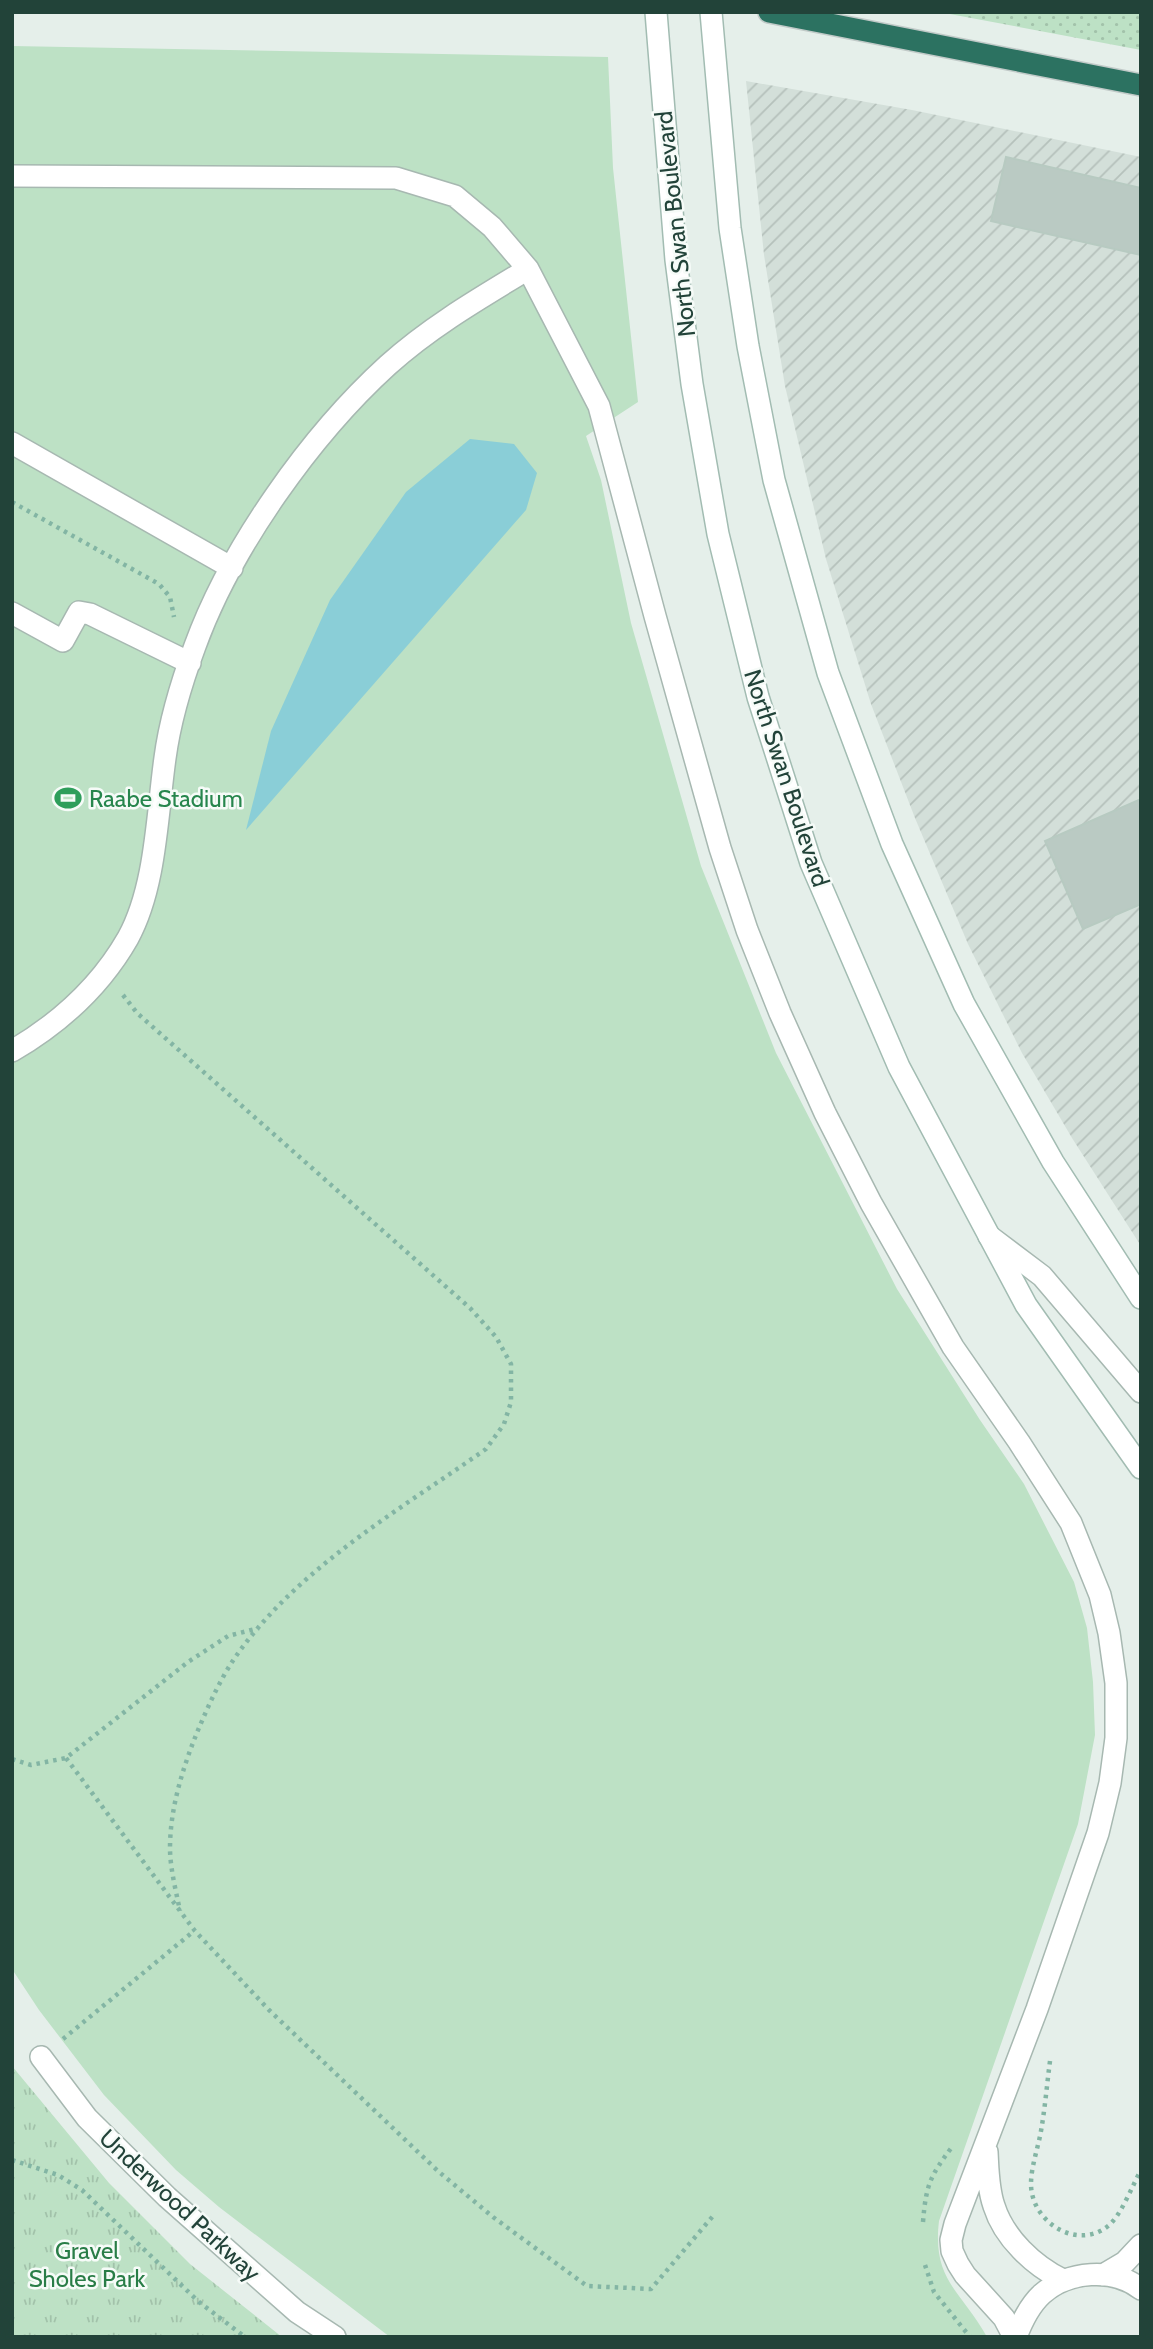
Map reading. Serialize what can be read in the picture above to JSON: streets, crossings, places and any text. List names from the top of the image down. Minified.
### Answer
{"streets":{"main road":["North Swan Boulevard","Underwood Parkway"]},"parks":["Gravel Sholes Park"],"places":{"sports":["Raabe Stadium"]}}
